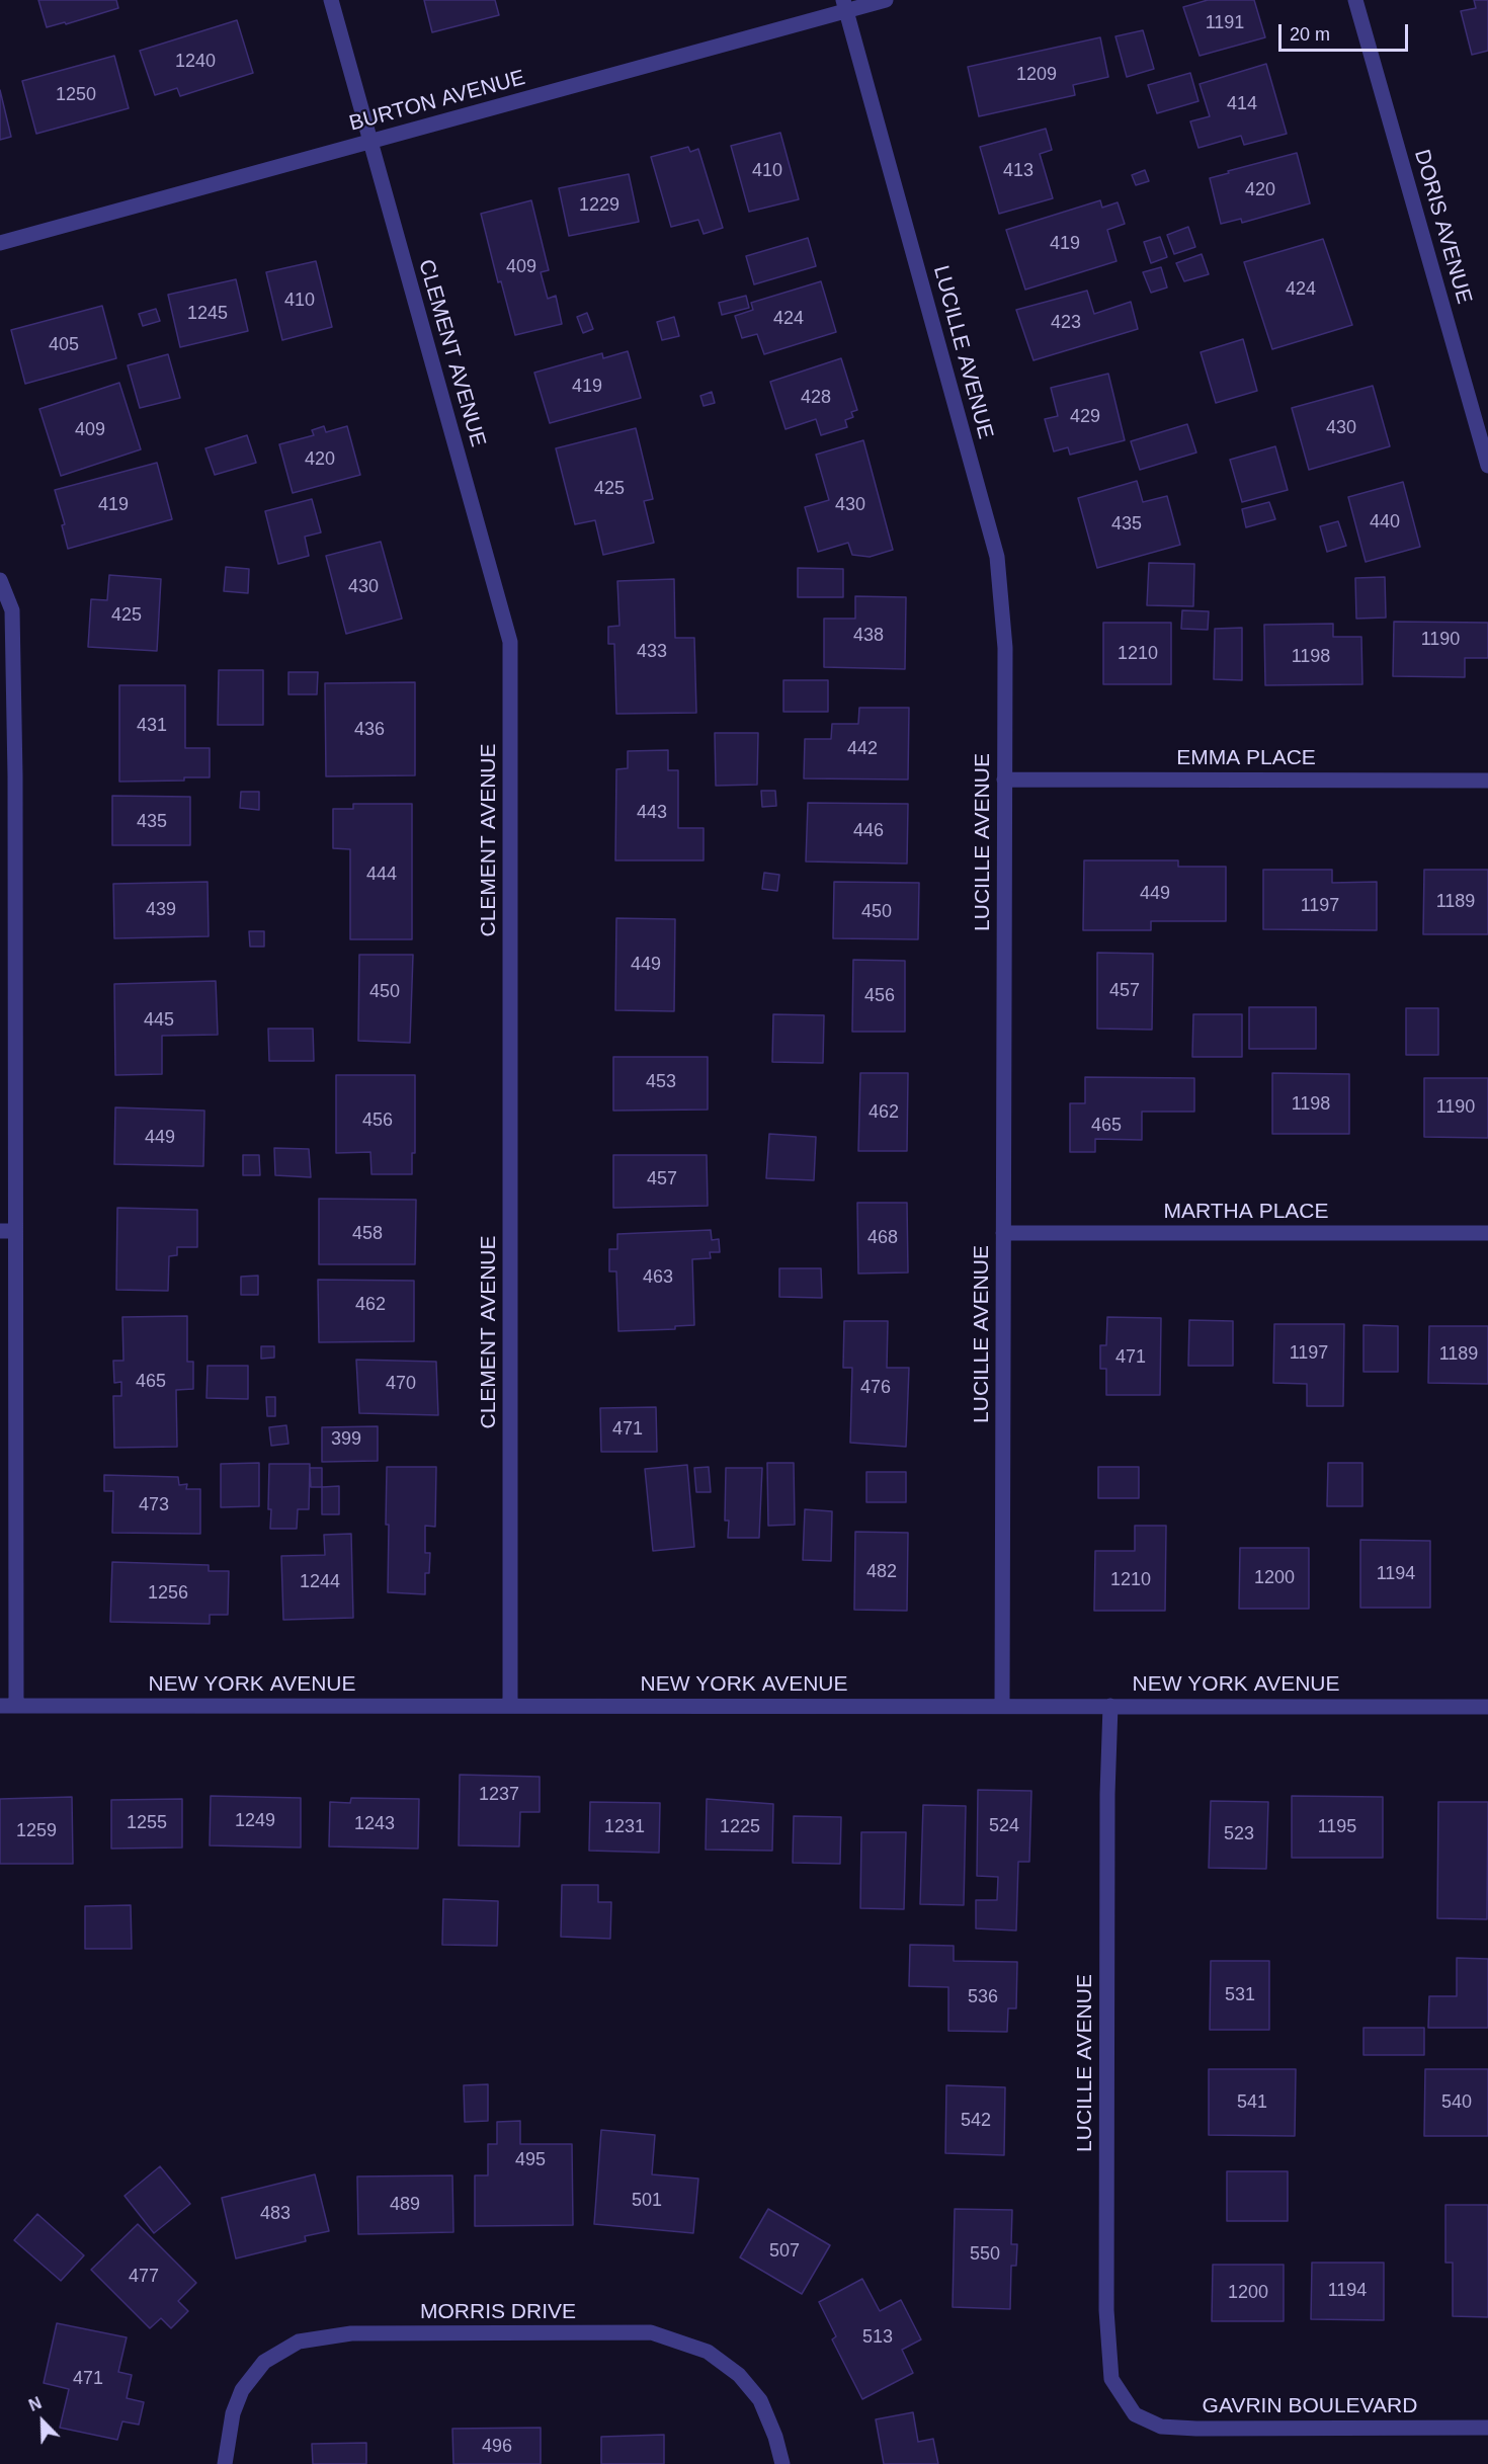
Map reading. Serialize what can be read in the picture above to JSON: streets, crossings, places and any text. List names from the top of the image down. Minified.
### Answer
{"streets":{"street":["BURTON AVENUE","DORIS AVENUE","LUCILLE AVENUE","CLEMENT AVENUE","EMMA PLACE","MARTHA PLACE","NEW YORK AVENUE","MORRIS DRIVE","GAVRIN BOULEVARD"]},"crossings":[["BURTON AVENUE","LUCILLE AVENUE"],["BURTON AVENUE","CLEMENT AVENUE"],["LUCILLE AVENUE","EMMA PLACE"],["LUCILLE AVENUE","MARTHA PLACE"],["LUCILLE AVENUE","NEW YORK AVENUE"],["LUCILLE AVENUE","GAVRIN BOULEVARD"],["CLEMENT AVENUE","NEW YORK AVENUE"]],"house_numbers":["1191","1240","1209","1250","414","410","413","420","1229","419","409","424","410","1245","424","423","405","419","428","429","430","409","420","425","419","430","440","435","430","425","438","1190","433","1210","1198","431","436","442","443","435","446","444","449","1189","1197","439","450","449","457","450","456","445","453","1198","1190","462","456","465","449","457","458","468","463","462","1197","1189","471","465","470","476","471","399","473","482","1194","1200","1210","1244","1256","1237","1249","1255","1243","524","1231","1225","1195","1259","523","531","536","541","540","542","495","501","489","483","507","550","477","1194","1200","513","471","496"],"scale_bar":"20 m","north":"top left"}
